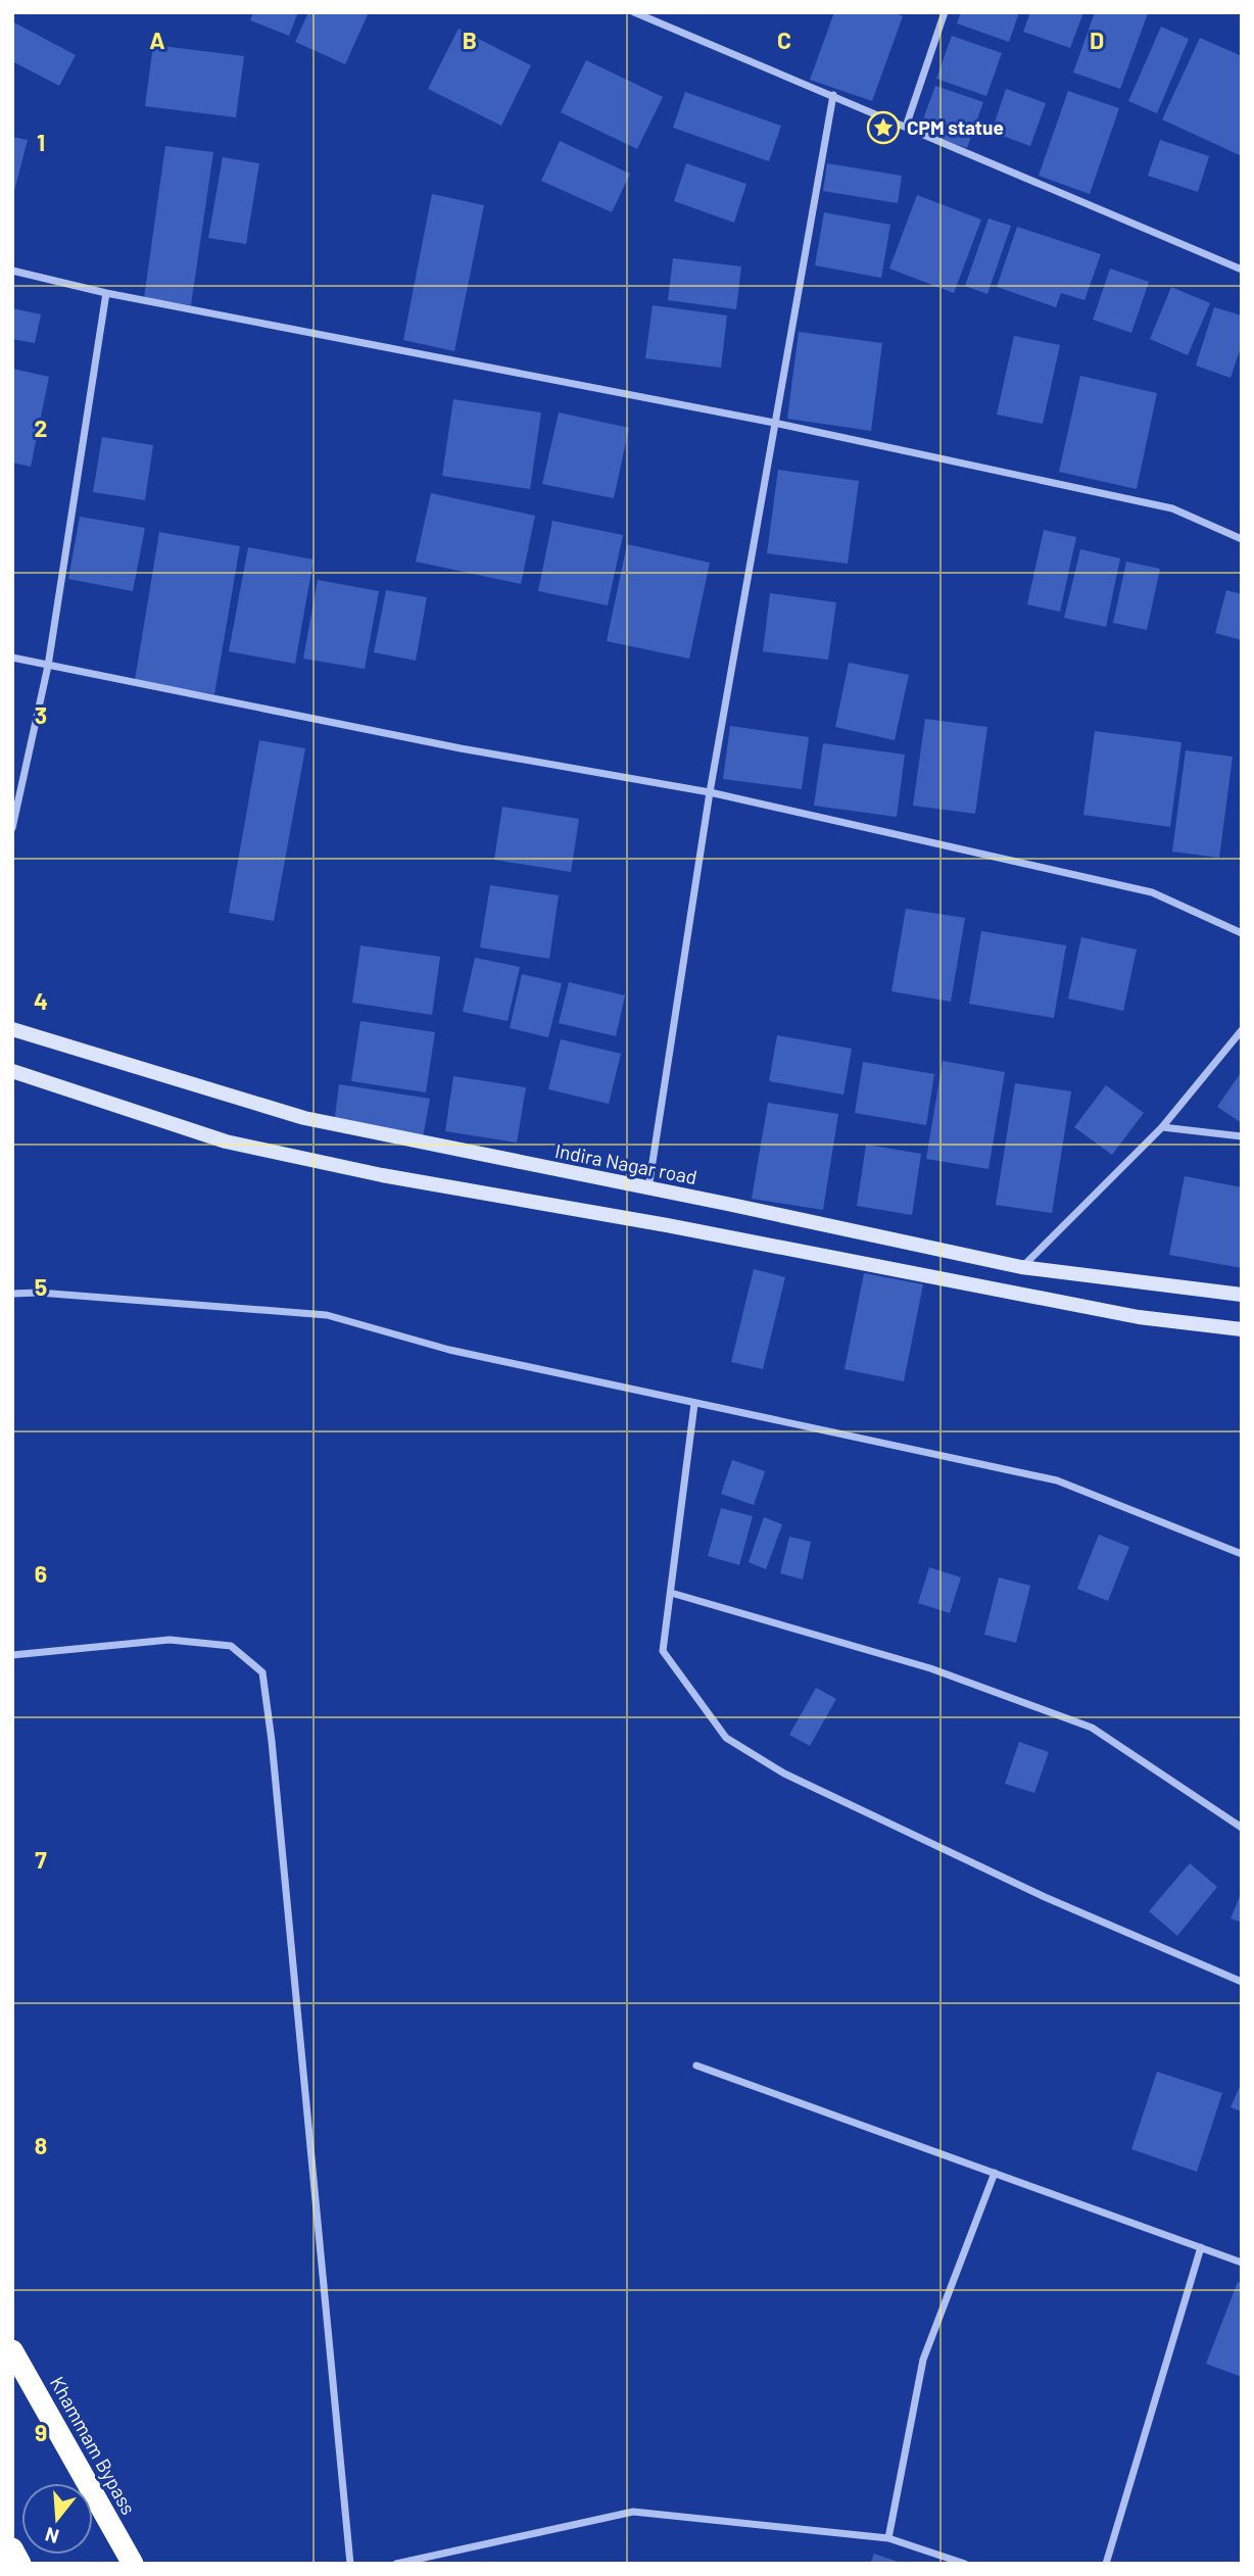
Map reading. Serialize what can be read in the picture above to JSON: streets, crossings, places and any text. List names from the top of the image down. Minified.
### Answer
{"streets":{"highway":["Khammam Bypass"],"street":["Indira Nagar road"]},"places":{"place":["CPM statue"]},"north":"bottom","grid":{"columns":["A","B","C","D"],"rows":["1","2","3","4","5","6","7","8","9"]}}
